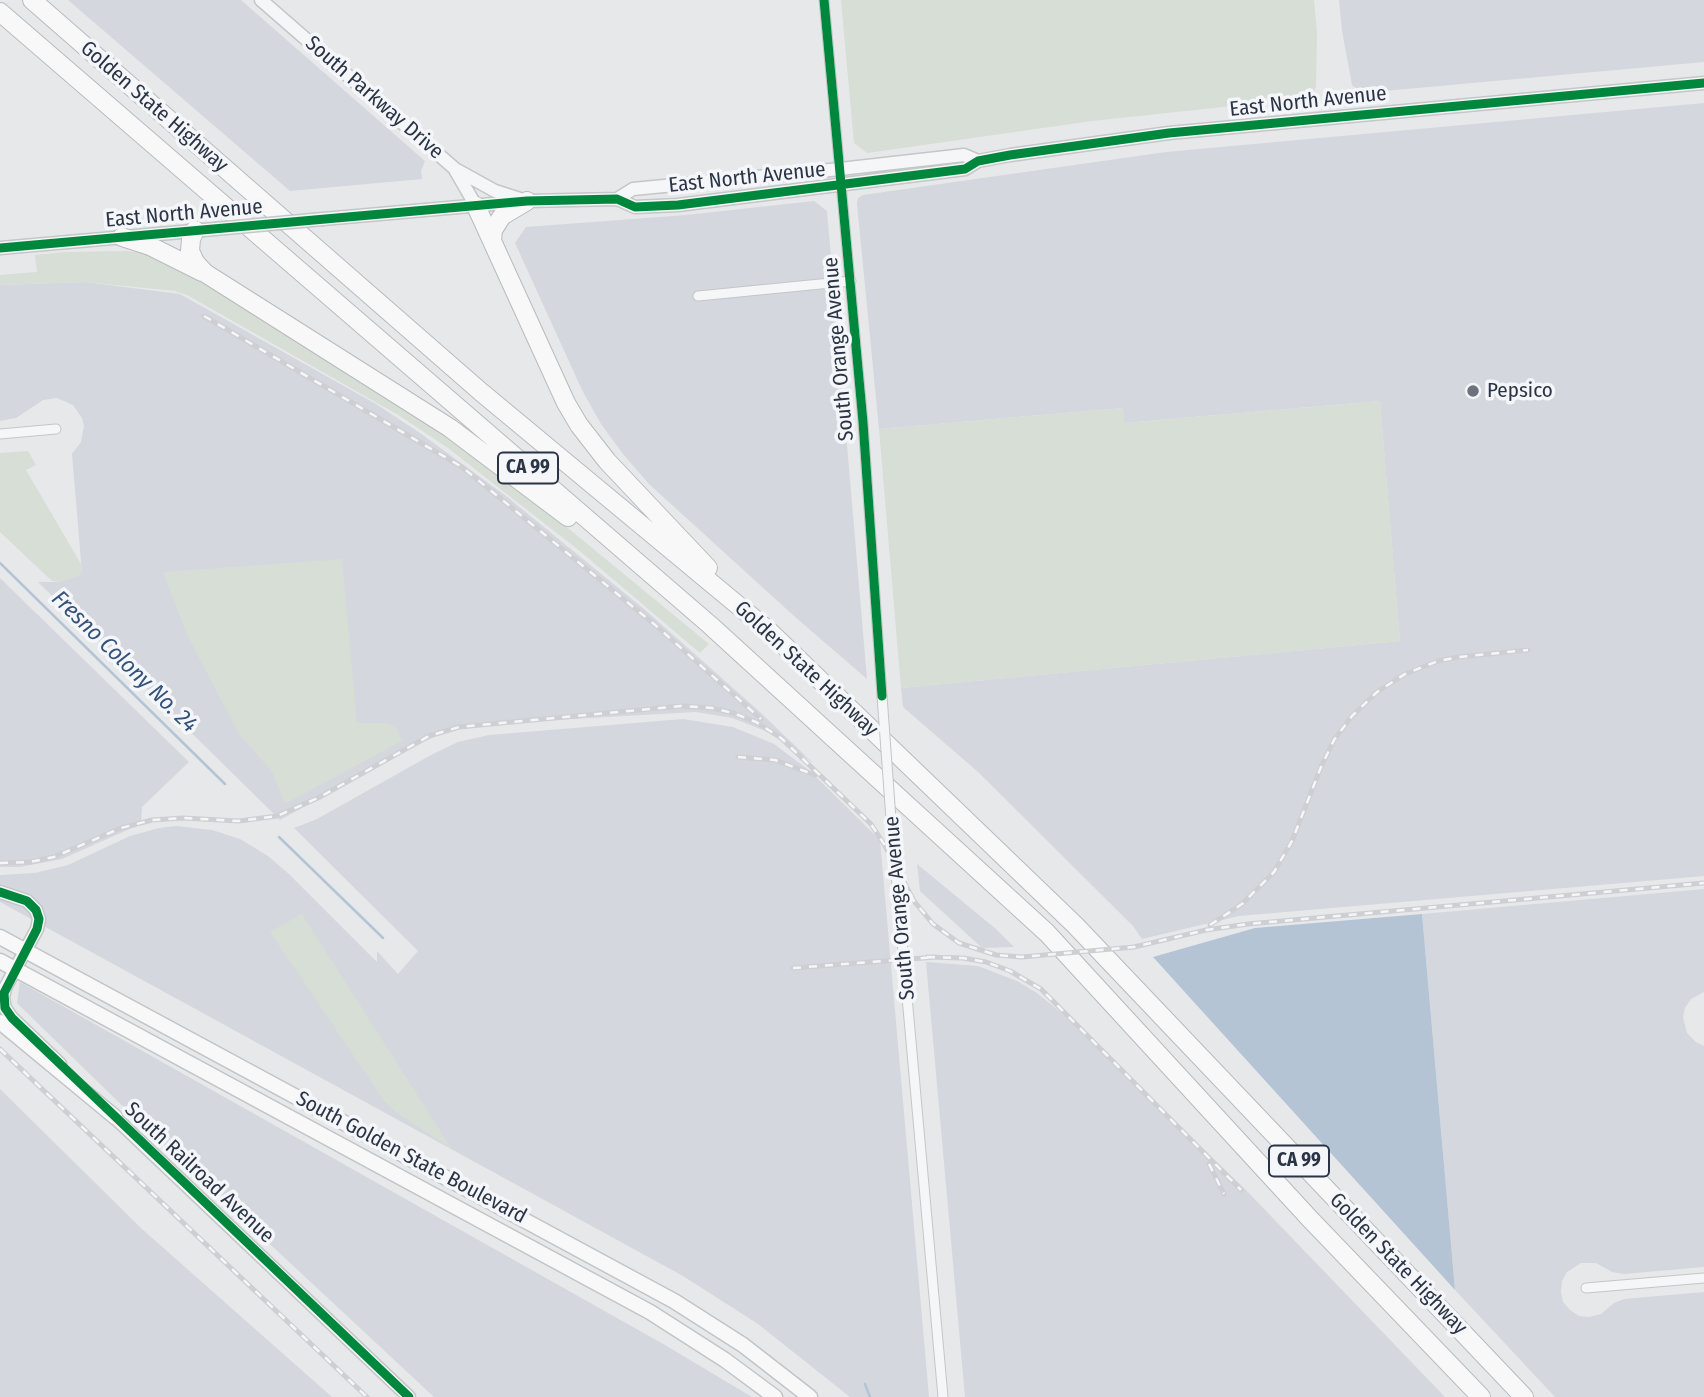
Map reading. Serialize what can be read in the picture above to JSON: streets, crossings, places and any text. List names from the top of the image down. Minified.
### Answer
{"streets":{"highway":["Golden State Highway","CA 99"],"main road":["South Golden State Boulevard"],"street":["South Parkway Drive","East North Avenue","South Orange Avenue","South Railroad Avenue"]},"crossings":[["South Parkway Drive","East North Avenue"],["East North Avenue","South Orange Avenue"],["South Golden State Boulevard","South Railroad Avenue"]],"water":["Fresno Colony No. 24"],"places":["Pepsico"]}
